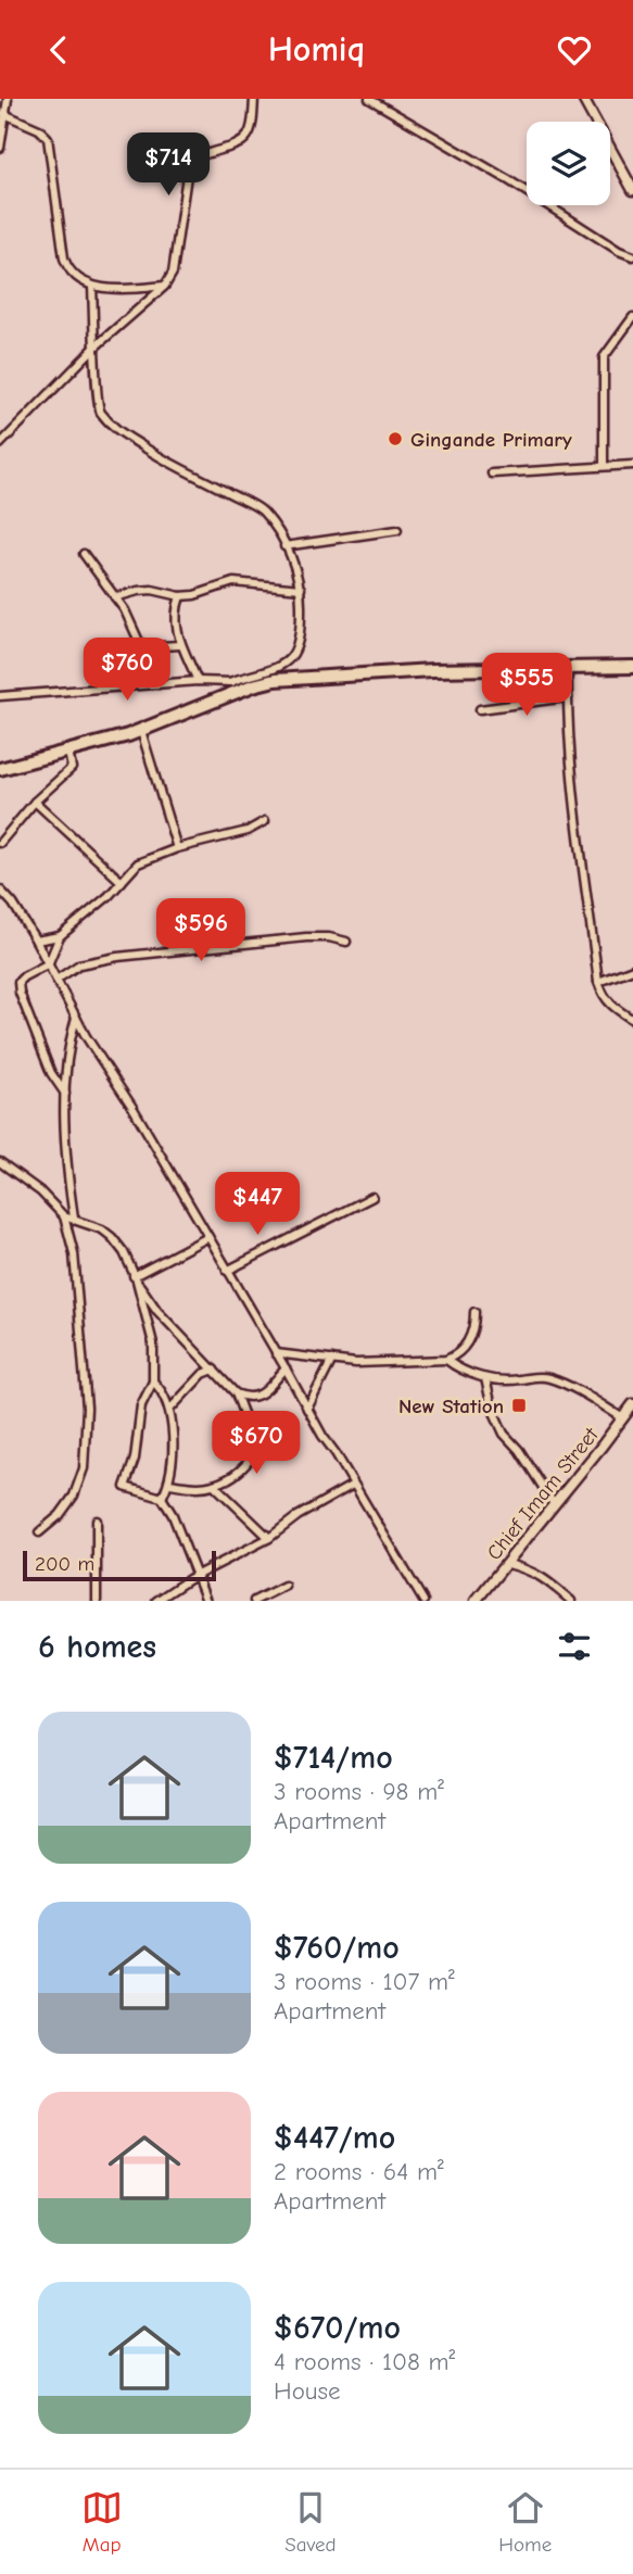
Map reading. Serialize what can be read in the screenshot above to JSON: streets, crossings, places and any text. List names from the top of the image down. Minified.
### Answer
{"streets":{"street":["Chief Imam Street"]},"places":{"other":["Gingande Primary"],"transit":["New Station"]},"scale_bar":"200 m","page":{"header":"Homiq","price":["$714","$760","$555","$596","$447","$670"],"scale":"200 m","heading":"6 homes","list":[{"name":"$714/mo","note":"3 rooms · 98 m² · Apartment"},{"name":"$760/mo","note":"3 rooms · 107 m² · Apartment"},{"name":"$447/mo","note":"2 rooms · 64 m² · Apartment"},{"name":"$670/mo","note":"4 rooms · 108 m² · House"}],"tabs":["Map","Saved","Home"]}}
